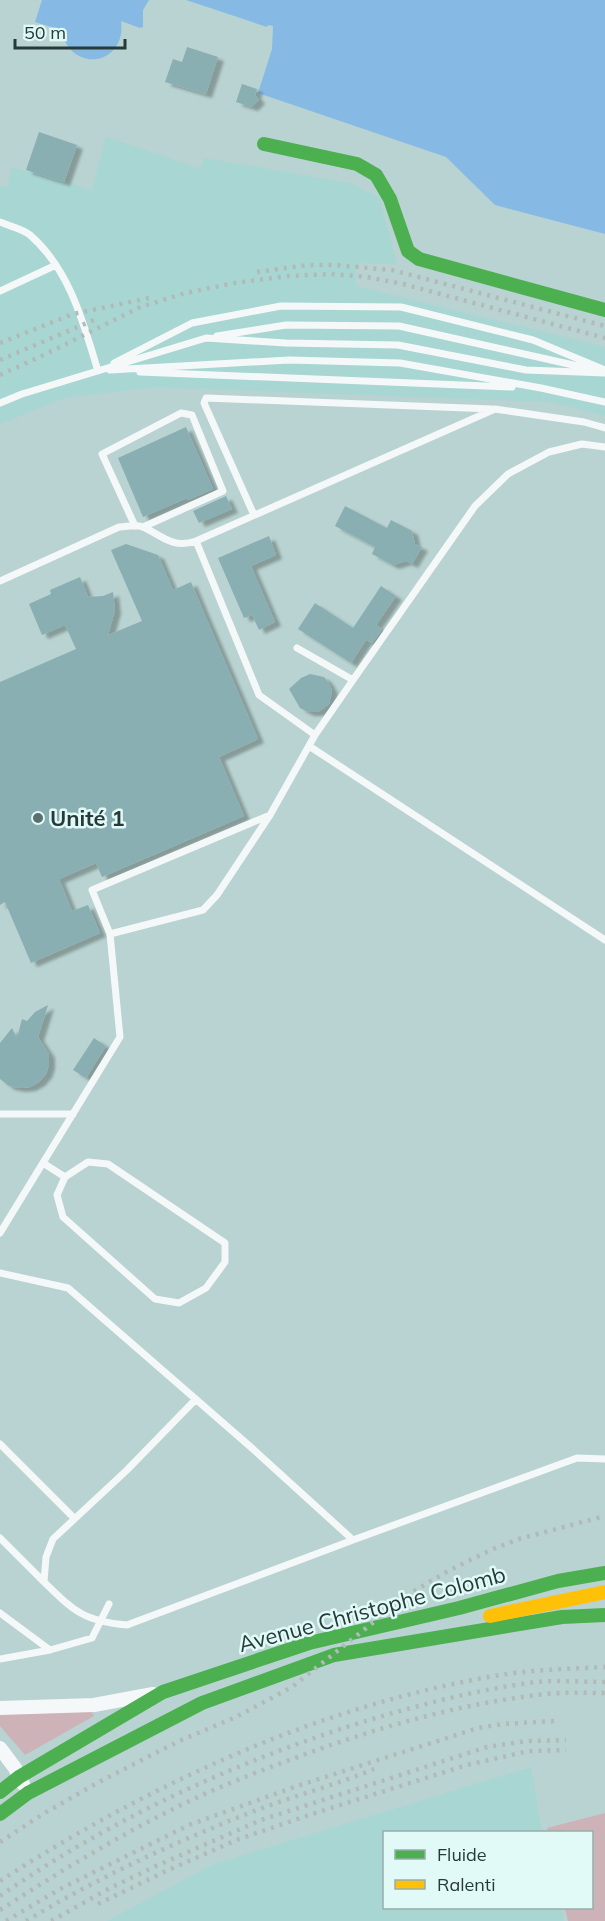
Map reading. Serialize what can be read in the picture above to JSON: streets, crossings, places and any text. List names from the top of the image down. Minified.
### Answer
{"streets":{"main road":["Avenue Christophe Colomb"]},"places":["Unité 1"],"legend":["Fluide","Ralenti"],"scale_bar":"50 m"}
